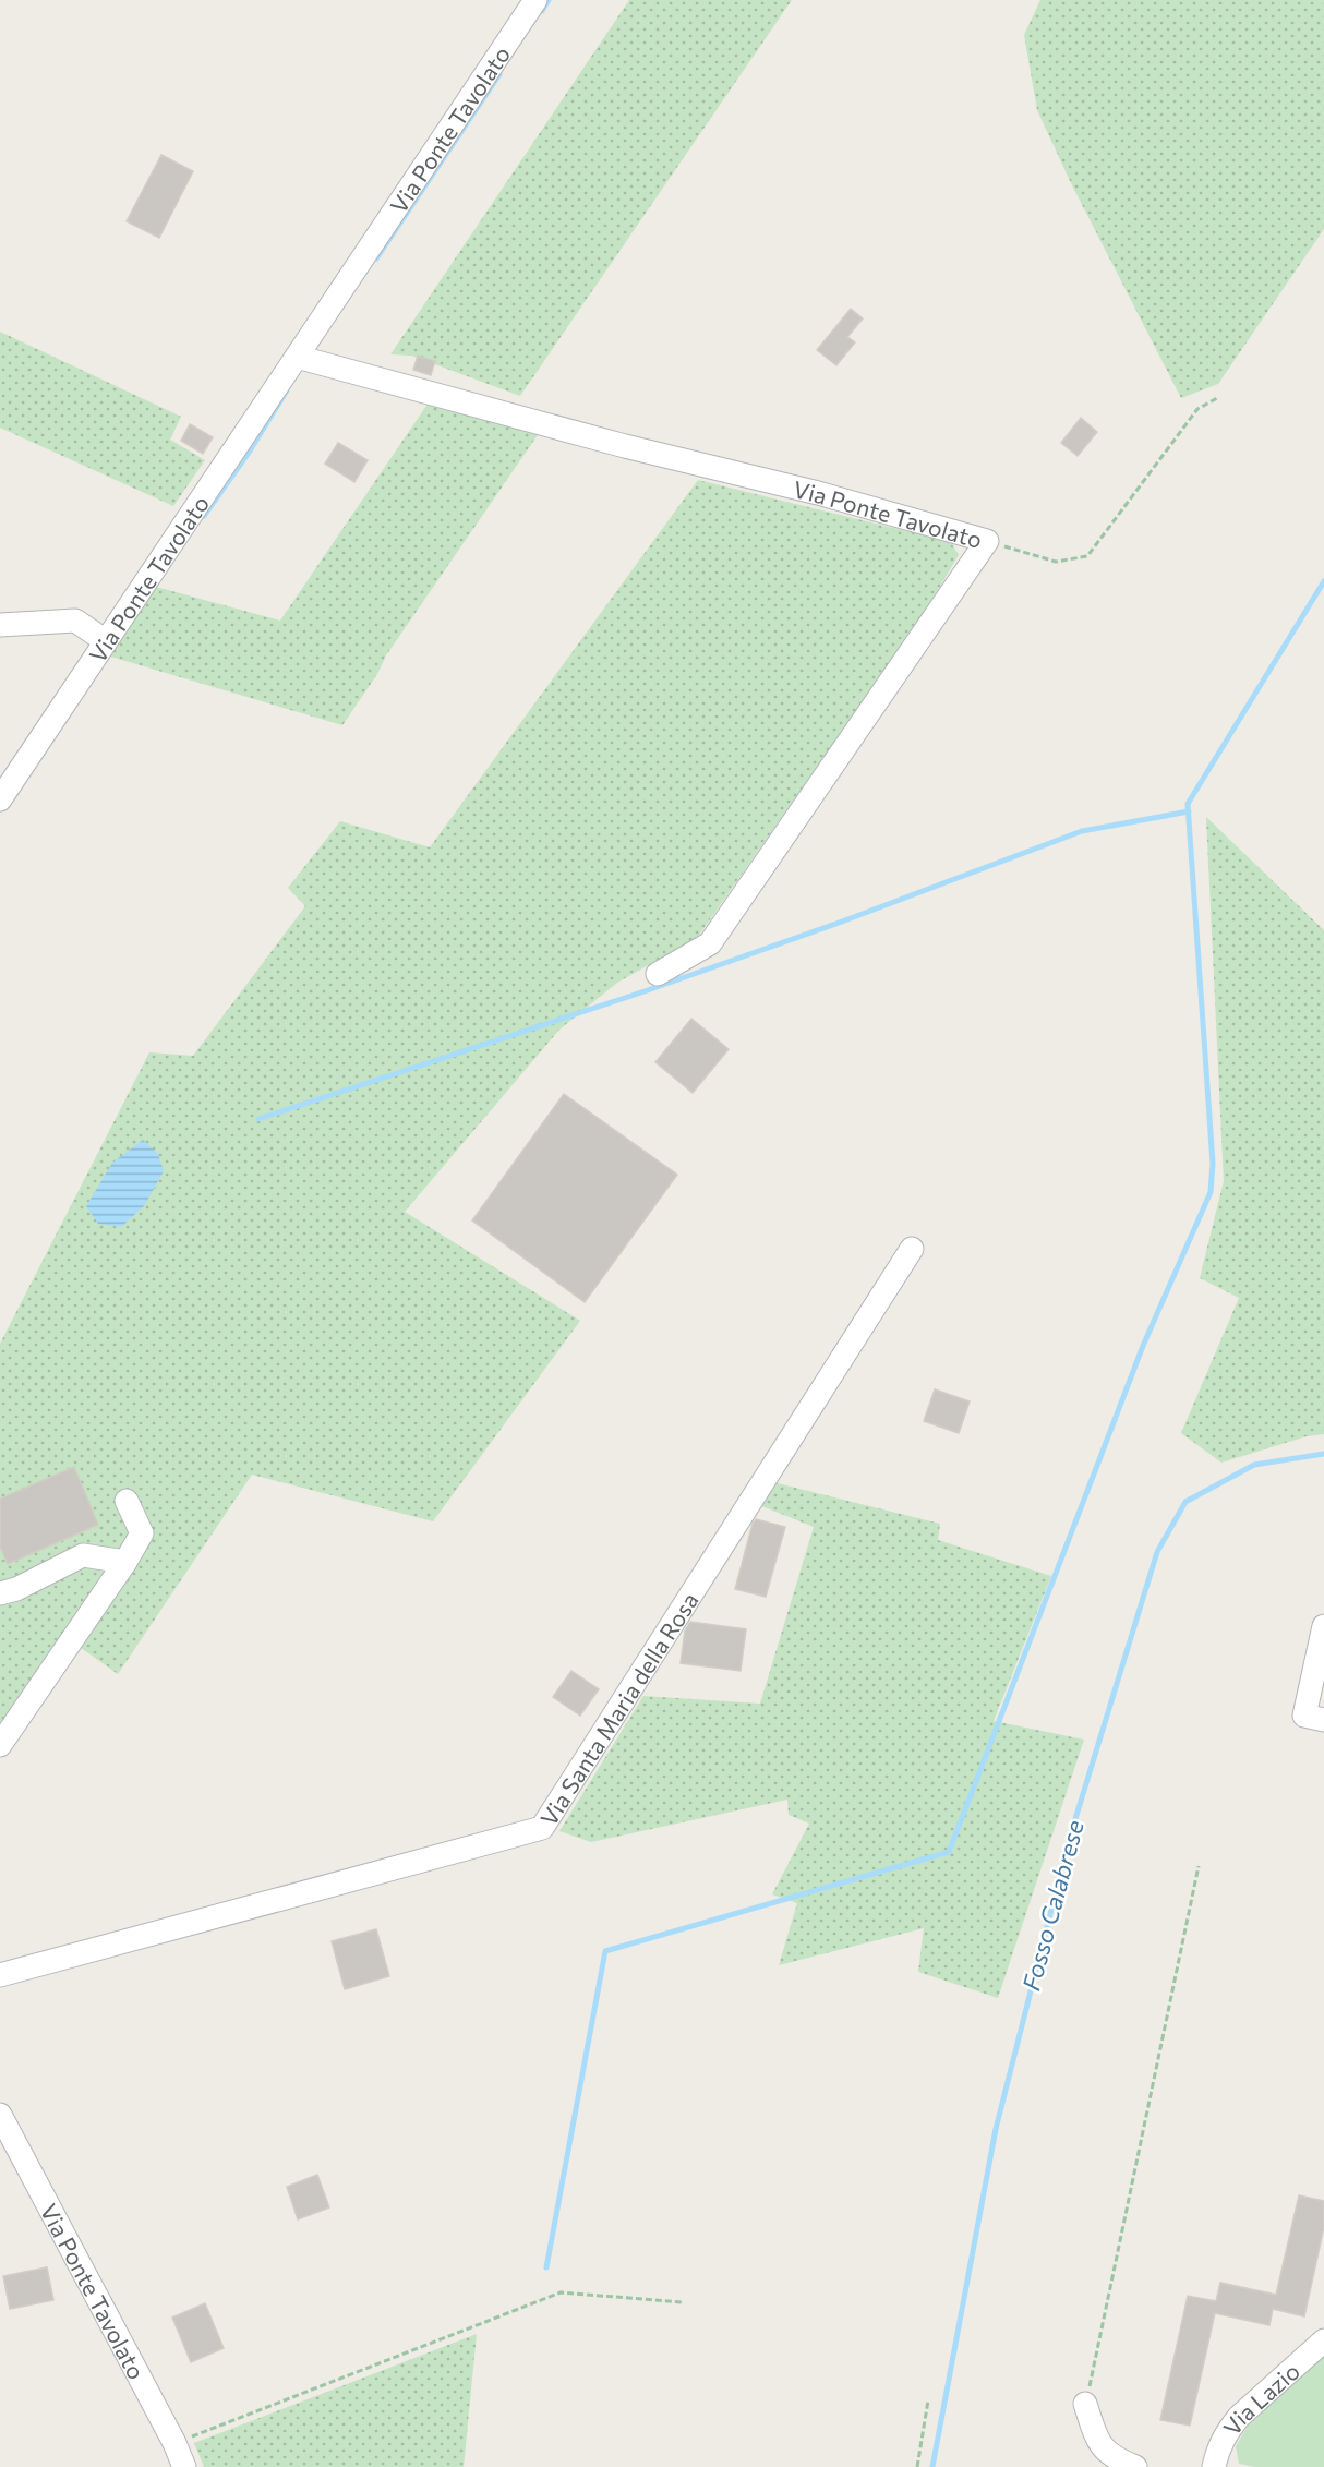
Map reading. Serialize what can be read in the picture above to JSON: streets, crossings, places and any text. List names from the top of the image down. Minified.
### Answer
{"streets":{"street":["Via Ponte Tavolato","Via Santa Maria della Rosa","Via Lazio"]},"water":["Fosso Calabrese"]}
